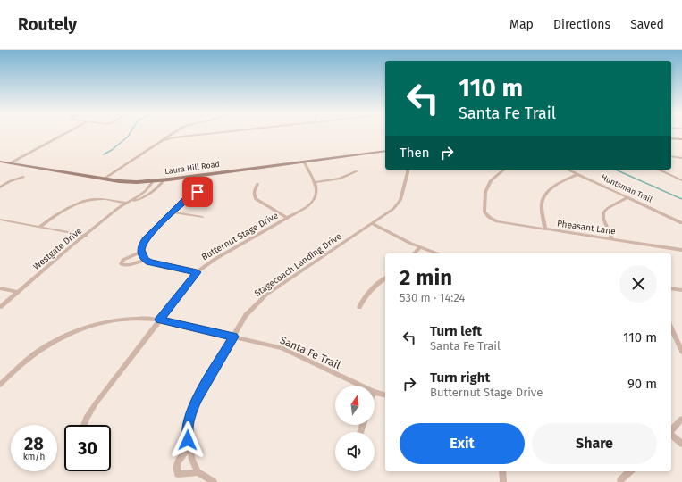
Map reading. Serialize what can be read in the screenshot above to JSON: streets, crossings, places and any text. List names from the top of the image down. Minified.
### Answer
{"streets":{"main road":["Laura Hill Road"],"street":["Huntsman Trail","Pheasant Lane","Butternut Stage Drive","Westgate Drive","Stagecoach Landing Drive","Santa Fe Trail"]},"crossings":[["Laura Hill Road","Butternut Stage Drive"],["Laura Hill Road","Westgate Drive"],["Butternut Stage Drive","Santa Fe Trail"],["Stagecoach Landing Drive","Santa Fe Trail"]],"north":"top","page":{"header":"Routely","nav":["Map","Directions","Saved"],"turn":["110 m","Santa Fe Trail"],"then":"Then","heading":["2 min","530 m · 14:24"],"list":[{"name":"Turn left","note":"Santa Fe Trail","value":"110 m"},{"name":"Turn right","note":"Butternut Stage Drive","value":"90 m"}],"buttons":["Exit","Share"],"speed":"28 km/h","limit":"30"}}
